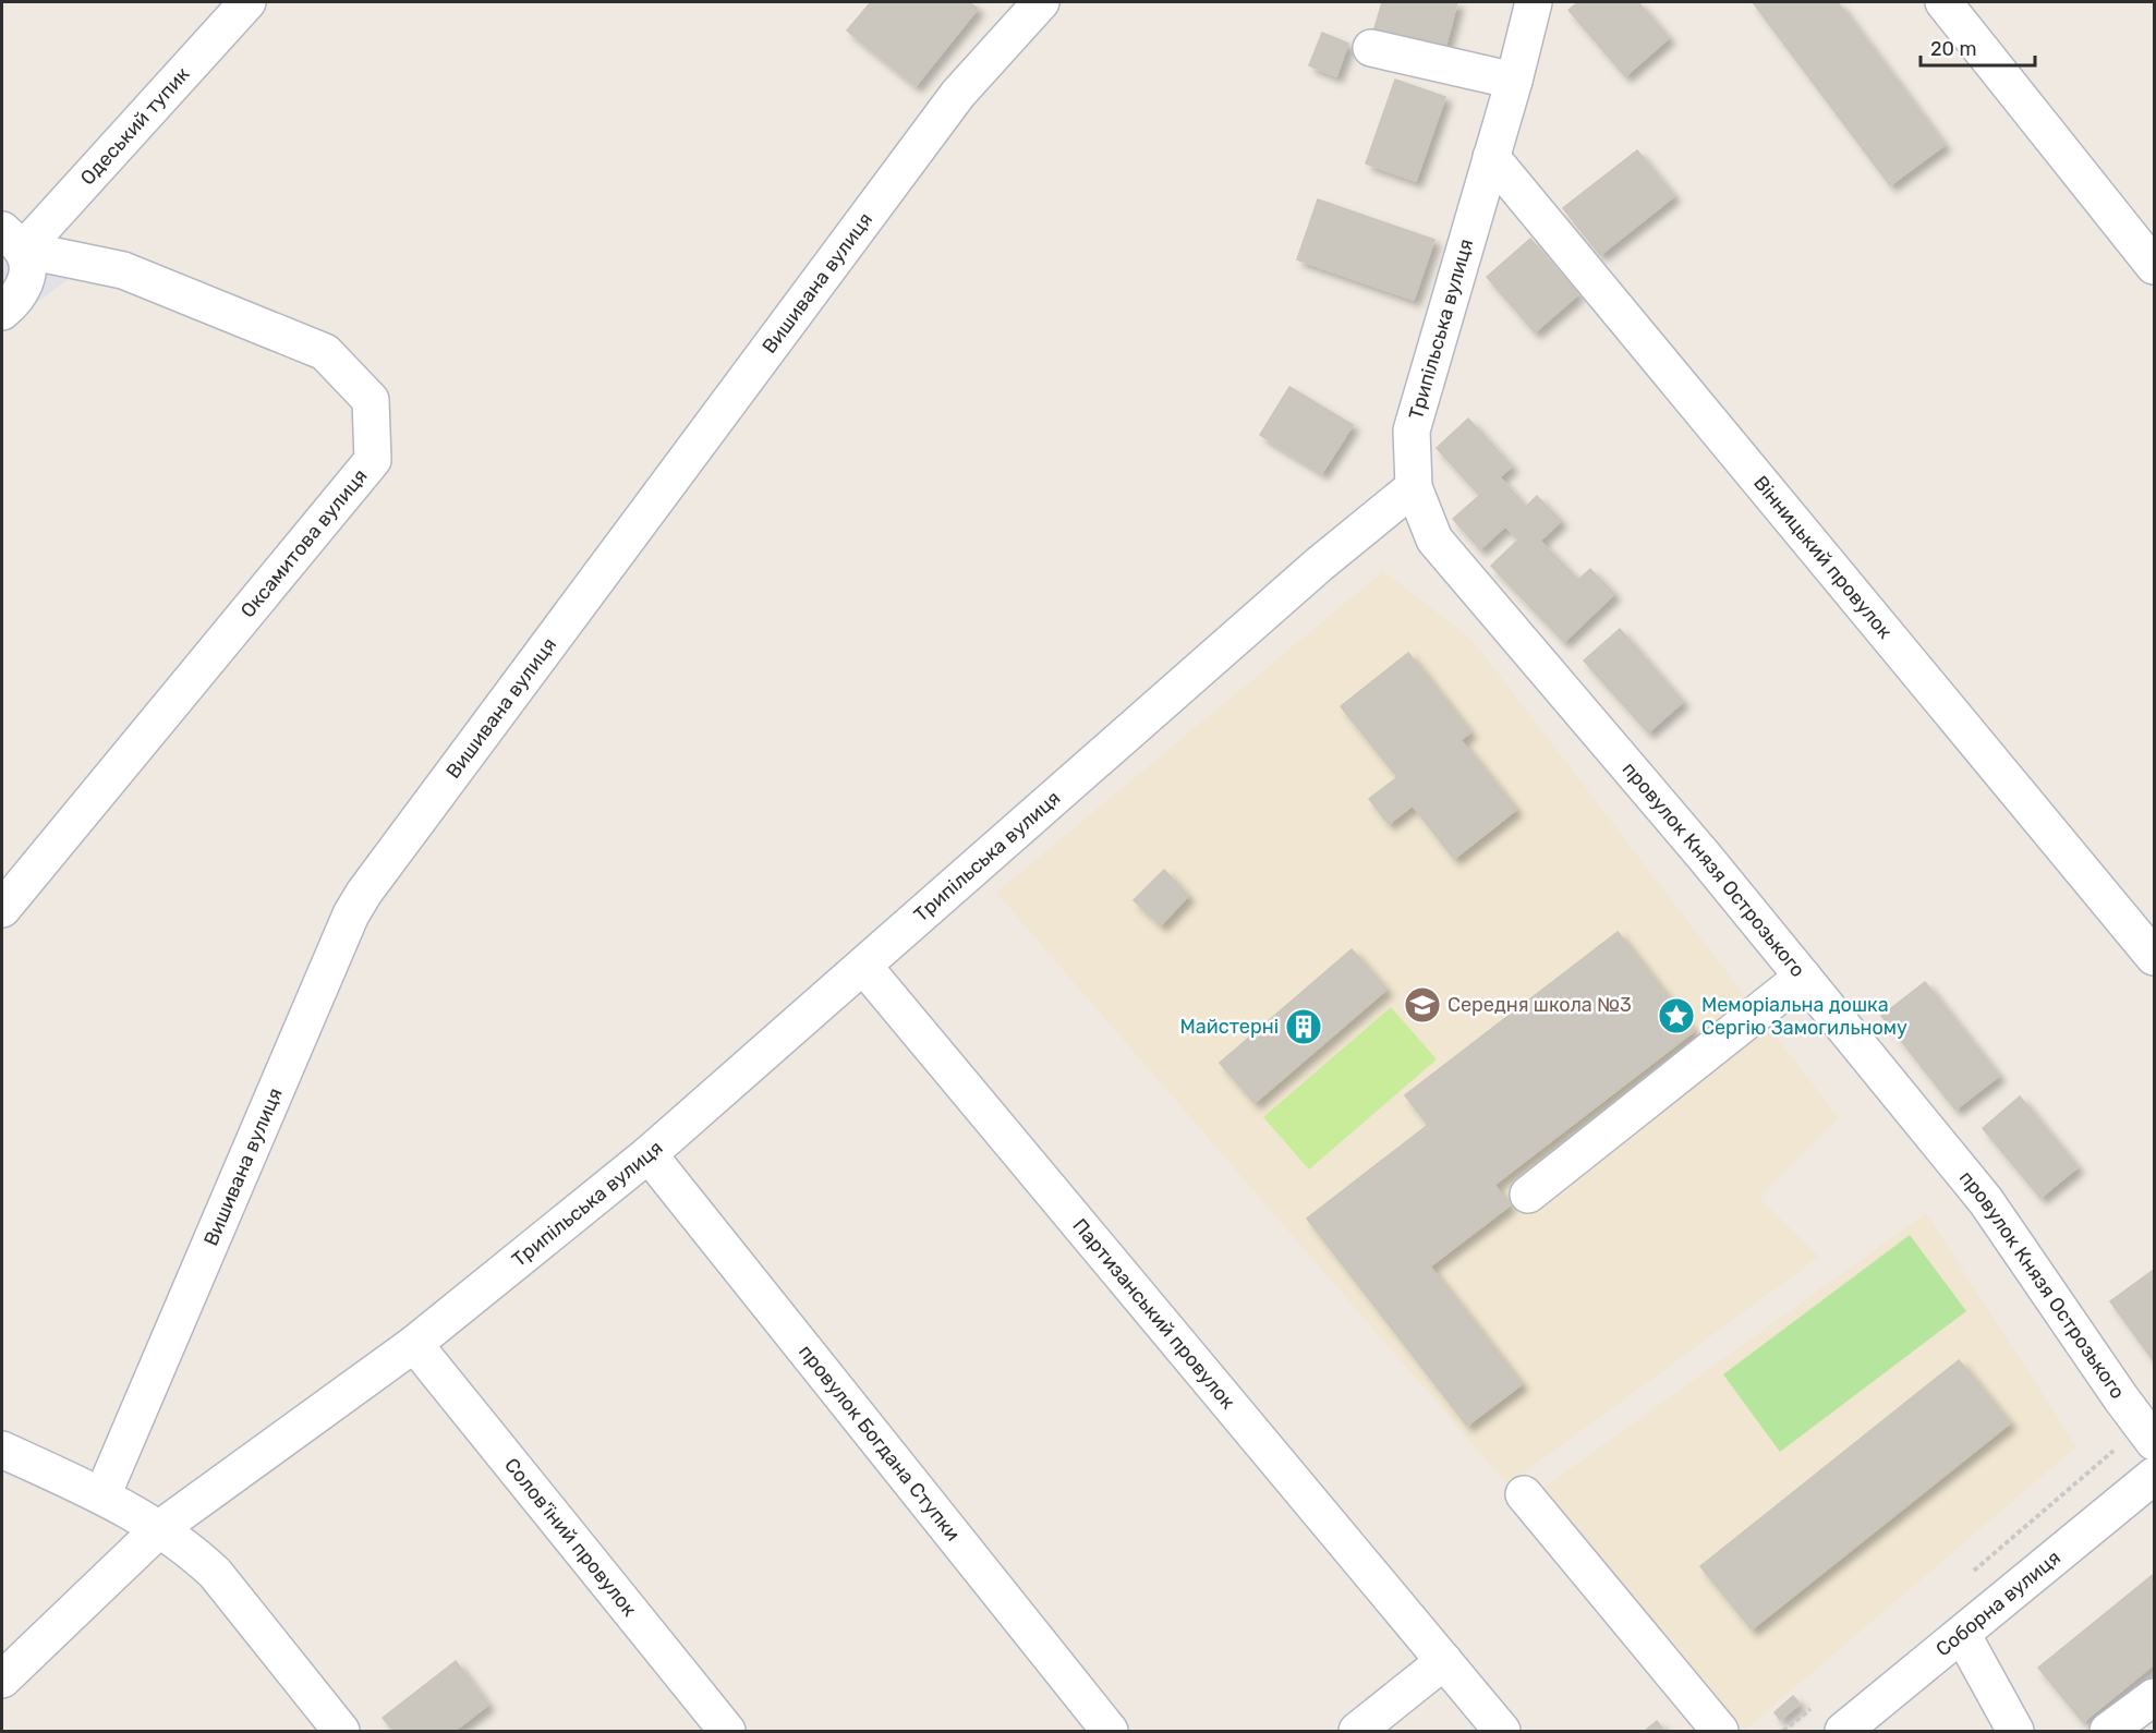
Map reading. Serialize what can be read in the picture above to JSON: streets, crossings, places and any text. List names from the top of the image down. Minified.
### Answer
{"streets":{"street":["Одеський тупик","Вишивана вулиця","Трипільська вулиця","Оксамитова вулиця","Вінницький провулок","провулок Князя Острозького","Партизанський провулок","провулок Богдана Ступки","Солов'їний провулок","Соборна вулиця"]},"crossings":[["Одеський тупик","Оксамитова вулиця"],["Трипільська вулиця","Вінницький провулок"],["Трипільська вулиця","провулок Князя Острозького"],["Трипільська вулиця","Партизанський провулок"],["Трипільська вулиця","провулок Богдана Ступки"],["Трипільська вулиця","Солов'їний провулок"]],"places":{"school or university":["Середня школа №3"],"place":["Меморіальна дошка Сергію Замогильному"],"building":["Майстерні"]},"scale_bar":"20 m"}
